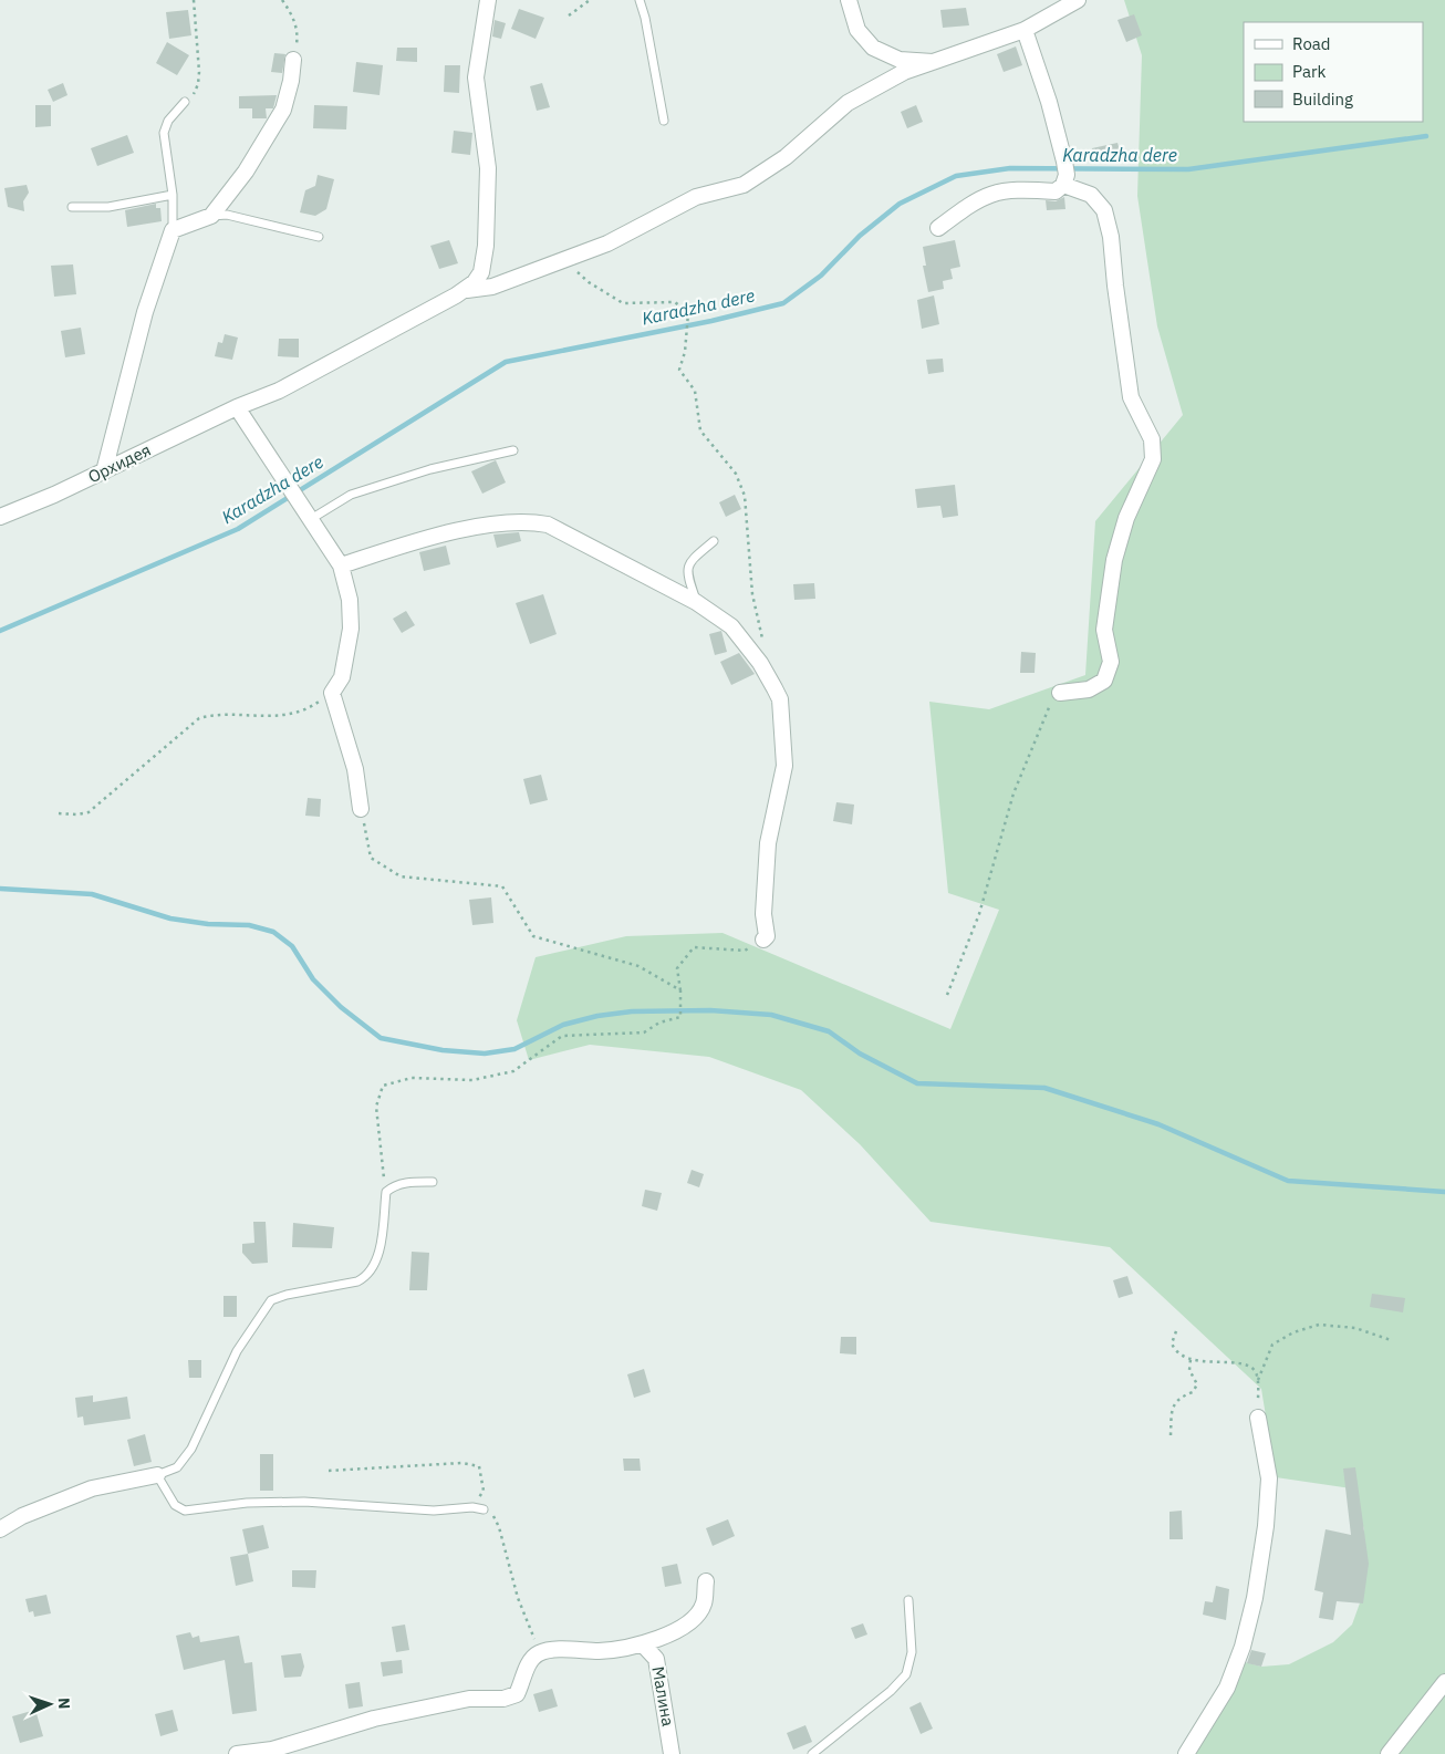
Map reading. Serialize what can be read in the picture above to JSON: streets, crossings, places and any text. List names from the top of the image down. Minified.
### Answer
{"streets":{"street":["Орхидея","Малина"]},"water":["Karadzha dere"],"legend":["Road","Park","Building"],"north":"right"}
